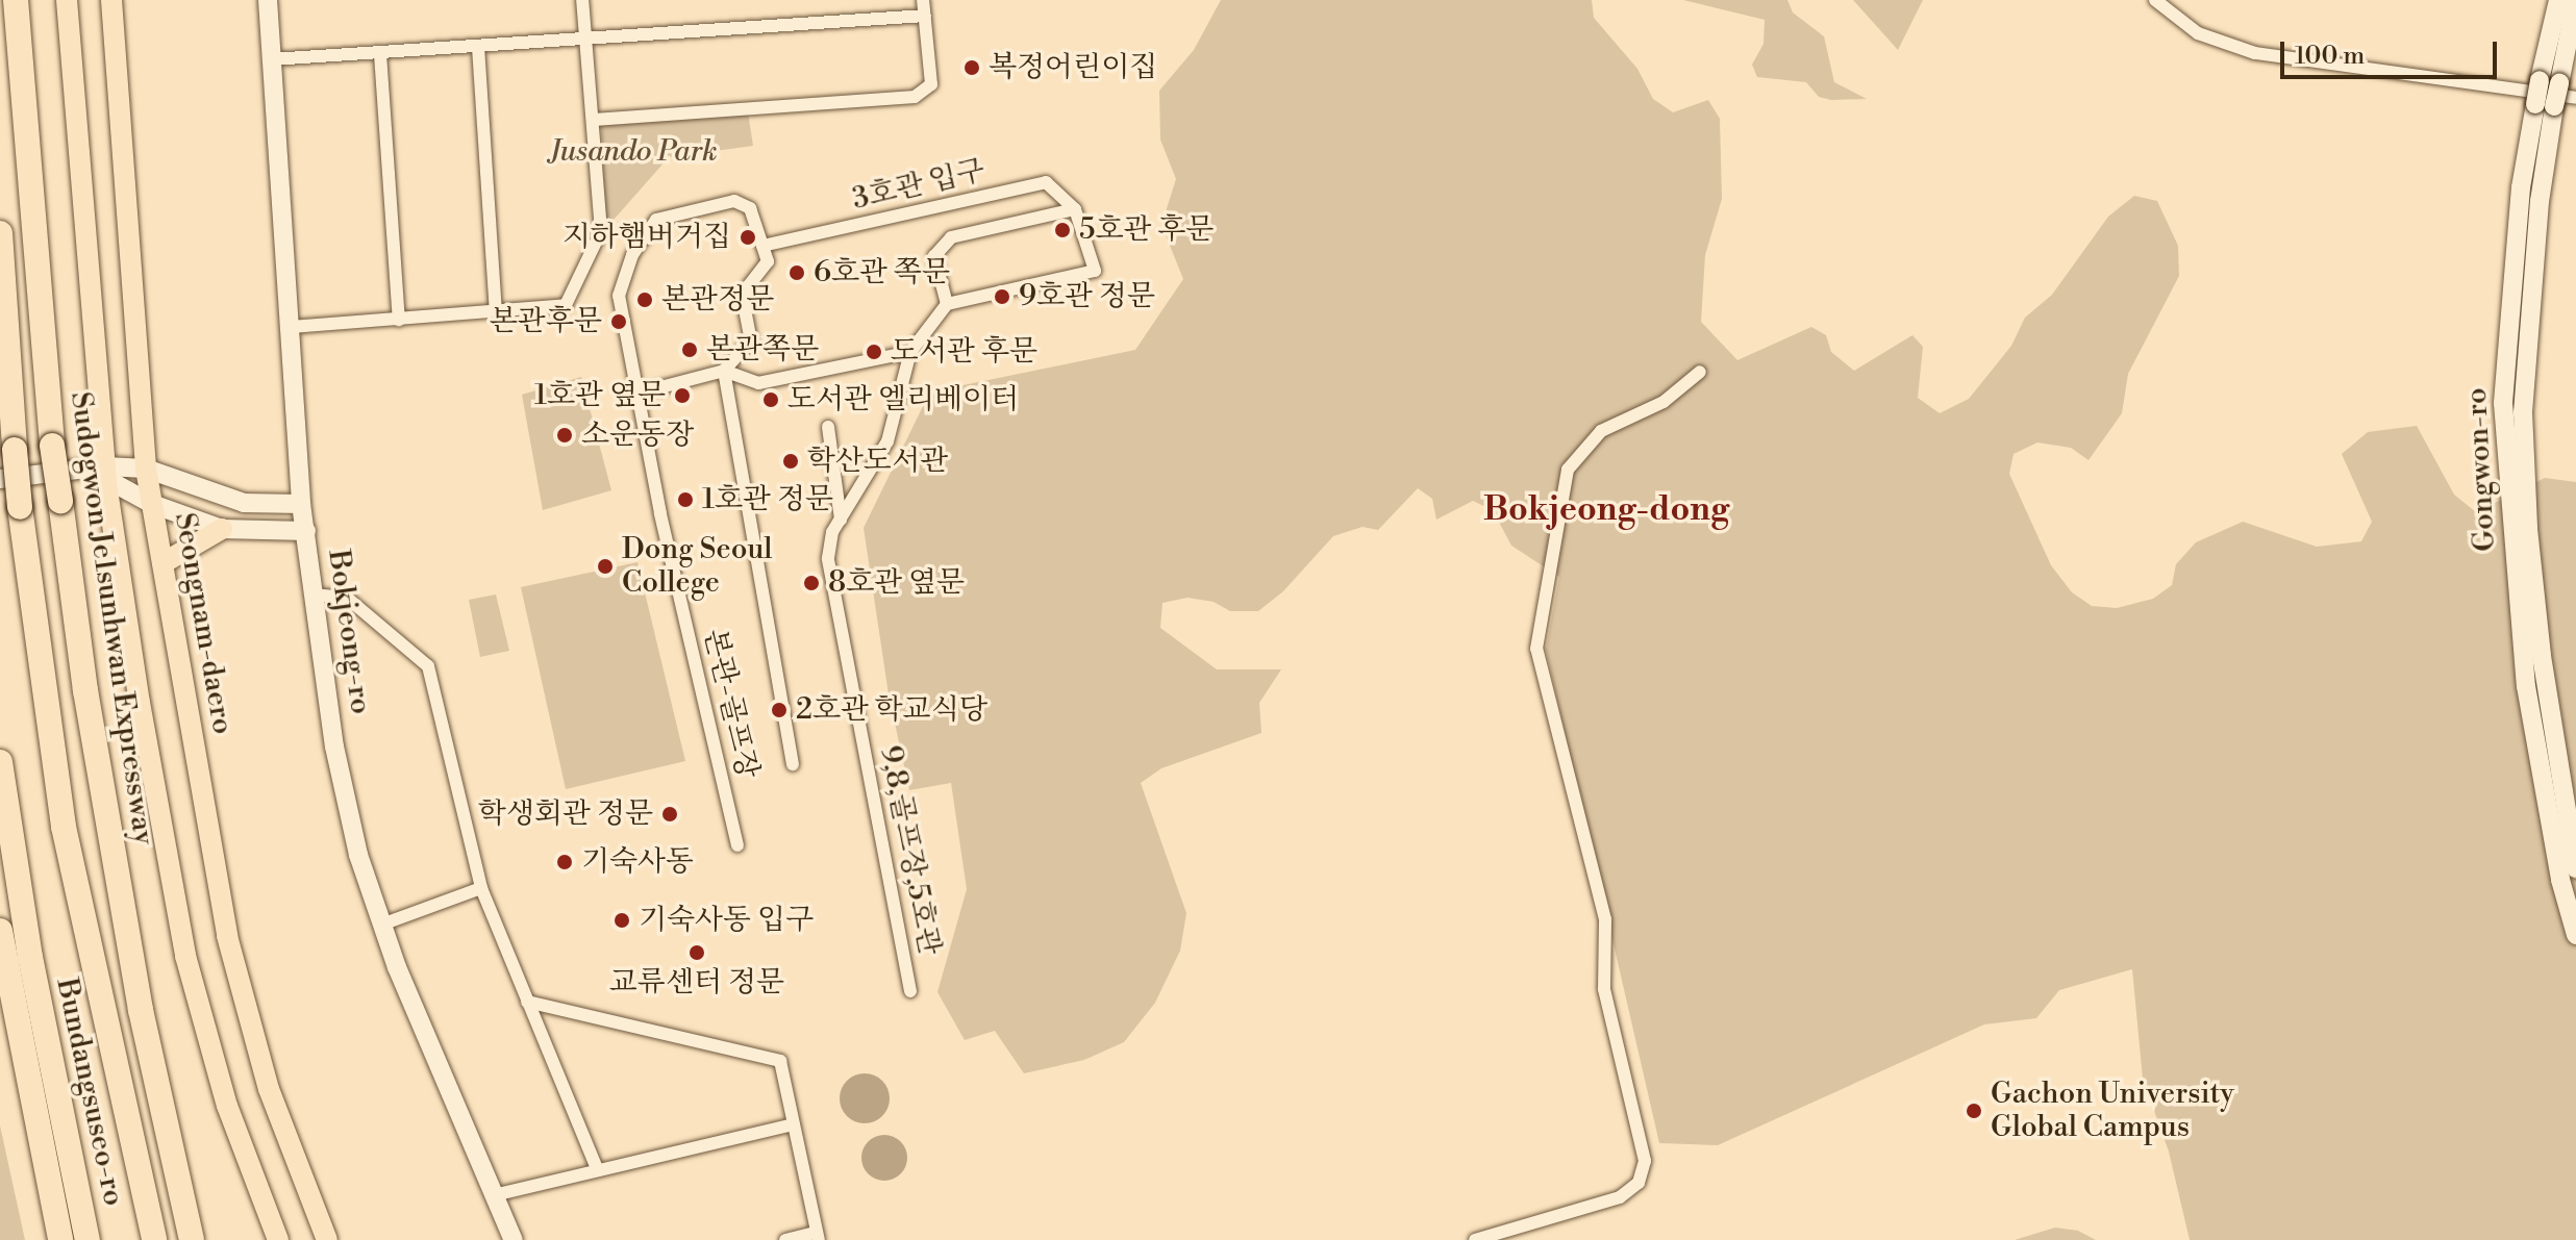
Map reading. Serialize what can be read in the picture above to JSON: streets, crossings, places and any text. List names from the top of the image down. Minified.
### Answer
{"streets":{"highway":["Sudogwon Je1sunhwan Expressway","Bundangsuseo-ro"],"main road":["Gongwon-ro","Seongnam-daero","Bokjeong-ro"],"street":["3호관 입구","본관-골프장","9,8,골프장,5호관"]},"crossings":[["3호관 입구","본관-골프장"]],"districts":["Bokjeong-dong"],"parks":["Jusando Park"],"places":["복정어린이집","5호관 후문","지하햄버거집","6호관 쪽문","9호관 정문","본관정문","본관후문","본관쪽문","도서관 후문","1호관 옆문","도서관 엘리베이터","소운동장","학산도서관","1호관 정문","Dong Seoul College","8호관 옆문","2호관 학교식당","학생회관 정문","기숙사동","기숙사동 입구","교류센터 정문","Gachon University Global Campus"],"scale_bar":"100 m"}
